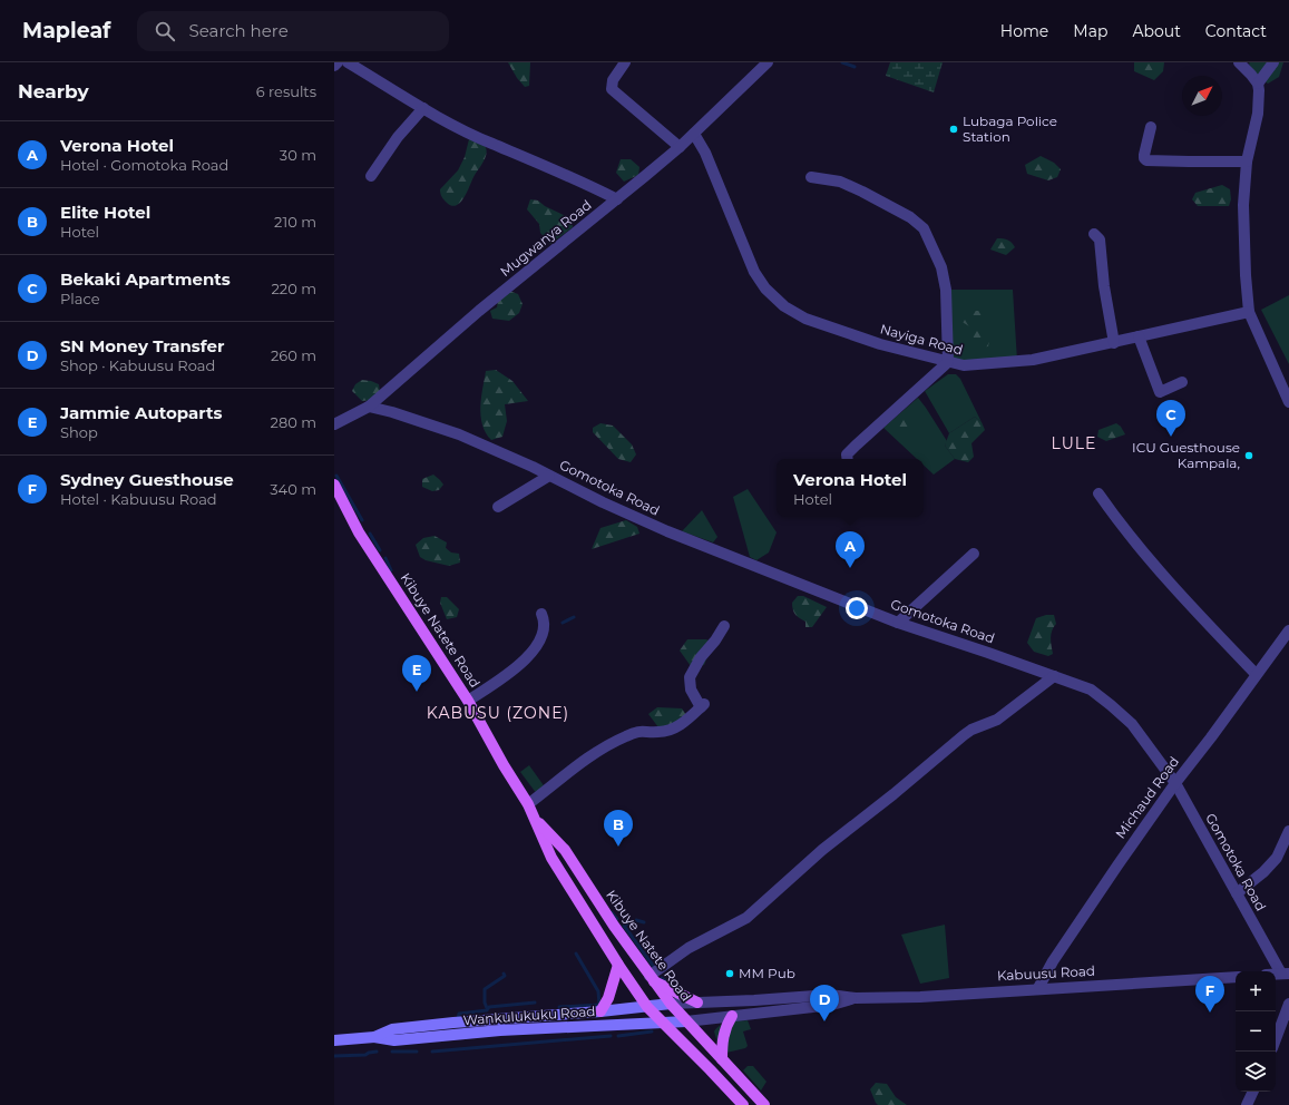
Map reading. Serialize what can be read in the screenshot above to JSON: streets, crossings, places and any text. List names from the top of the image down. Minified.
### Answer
{"streets":{"main road":["Kibuye Natete Road","Wankulukuku Road"],"street":["Mugwanya Road","Nayiga Road","Gomotoka Road","Michaud Road","Kabuusu Road"]},"crossings":[["Mugwanya Road","Nayiga Road"],["Mugwanya Road","Gomotoka Road"],["Gomotoka Road","Michaud Road"],["Kibuye Natete Road","Kabuusu Road"],["Kibuye Natete Road","Wankulukuku Road"],["Michaud Road","Kabuusu Road"],["Kabuusu Road","Wankulukuku Road"]],"districts":["LULE","KABUSU (ZONE)"],"places":["Lubaga Police Station","ICU Guesthouse Kampala,","MM Pub"],"north":"top right","page":{"header":"Mapleaf","search":"Search here","nav":["Home","Map","About","Contact"],"heading":["Nearby","6 results"],"list":[{"mark":"A","name":"Verona Hotel","note":"Hotel · Gomotoka Road","value":"30 m"},{"mark":"B","name":"Elite Hotel","note":"Hotel","value":"210 m"},{"mark":"C","name":"Bekaki Apartments","note":"Place","value":"220 m"},{"mark":"D","name":"SN Money Transfer","note":"Shop · Kabuusu Road","value":"260 m"},{"mark":"E","name":"Jammie Autoparts","note":"Shop","value":"280 m"},{"mark":"F","name":"Sydney Guesthouse","note":"Hotel · Kabuusu Road","value":"340 m"}],"pins":["C","A","E","B","F","D"],"popup":["Verona Hotel","Hotel"],"map_buttons":["+","−"]}}
